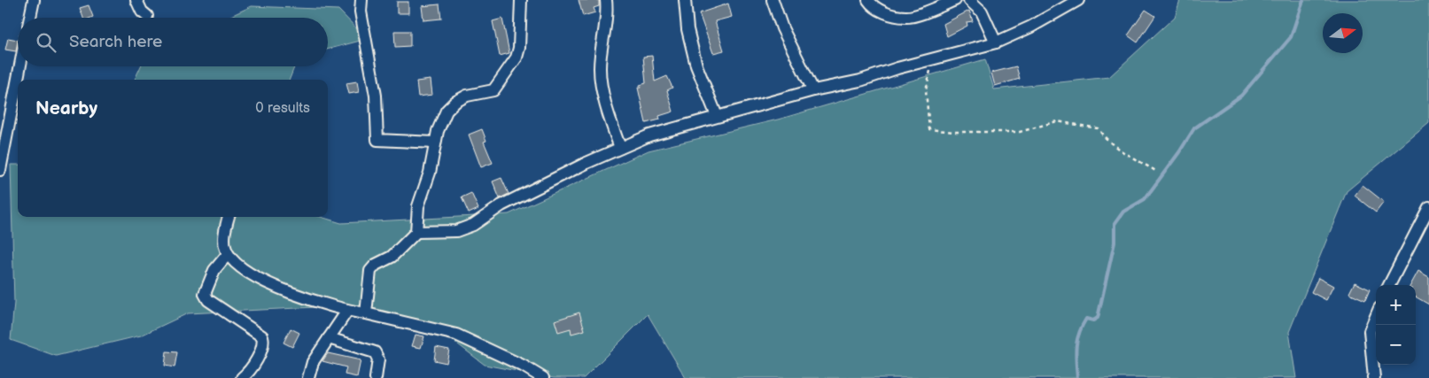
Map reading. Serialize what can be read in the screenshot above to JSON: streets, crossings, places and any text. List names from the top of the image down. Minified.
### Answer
{"north":"right","page":{"search":"Search here","heading":["Nearby","0 results"],"map_buttons":["+","−"]}}
